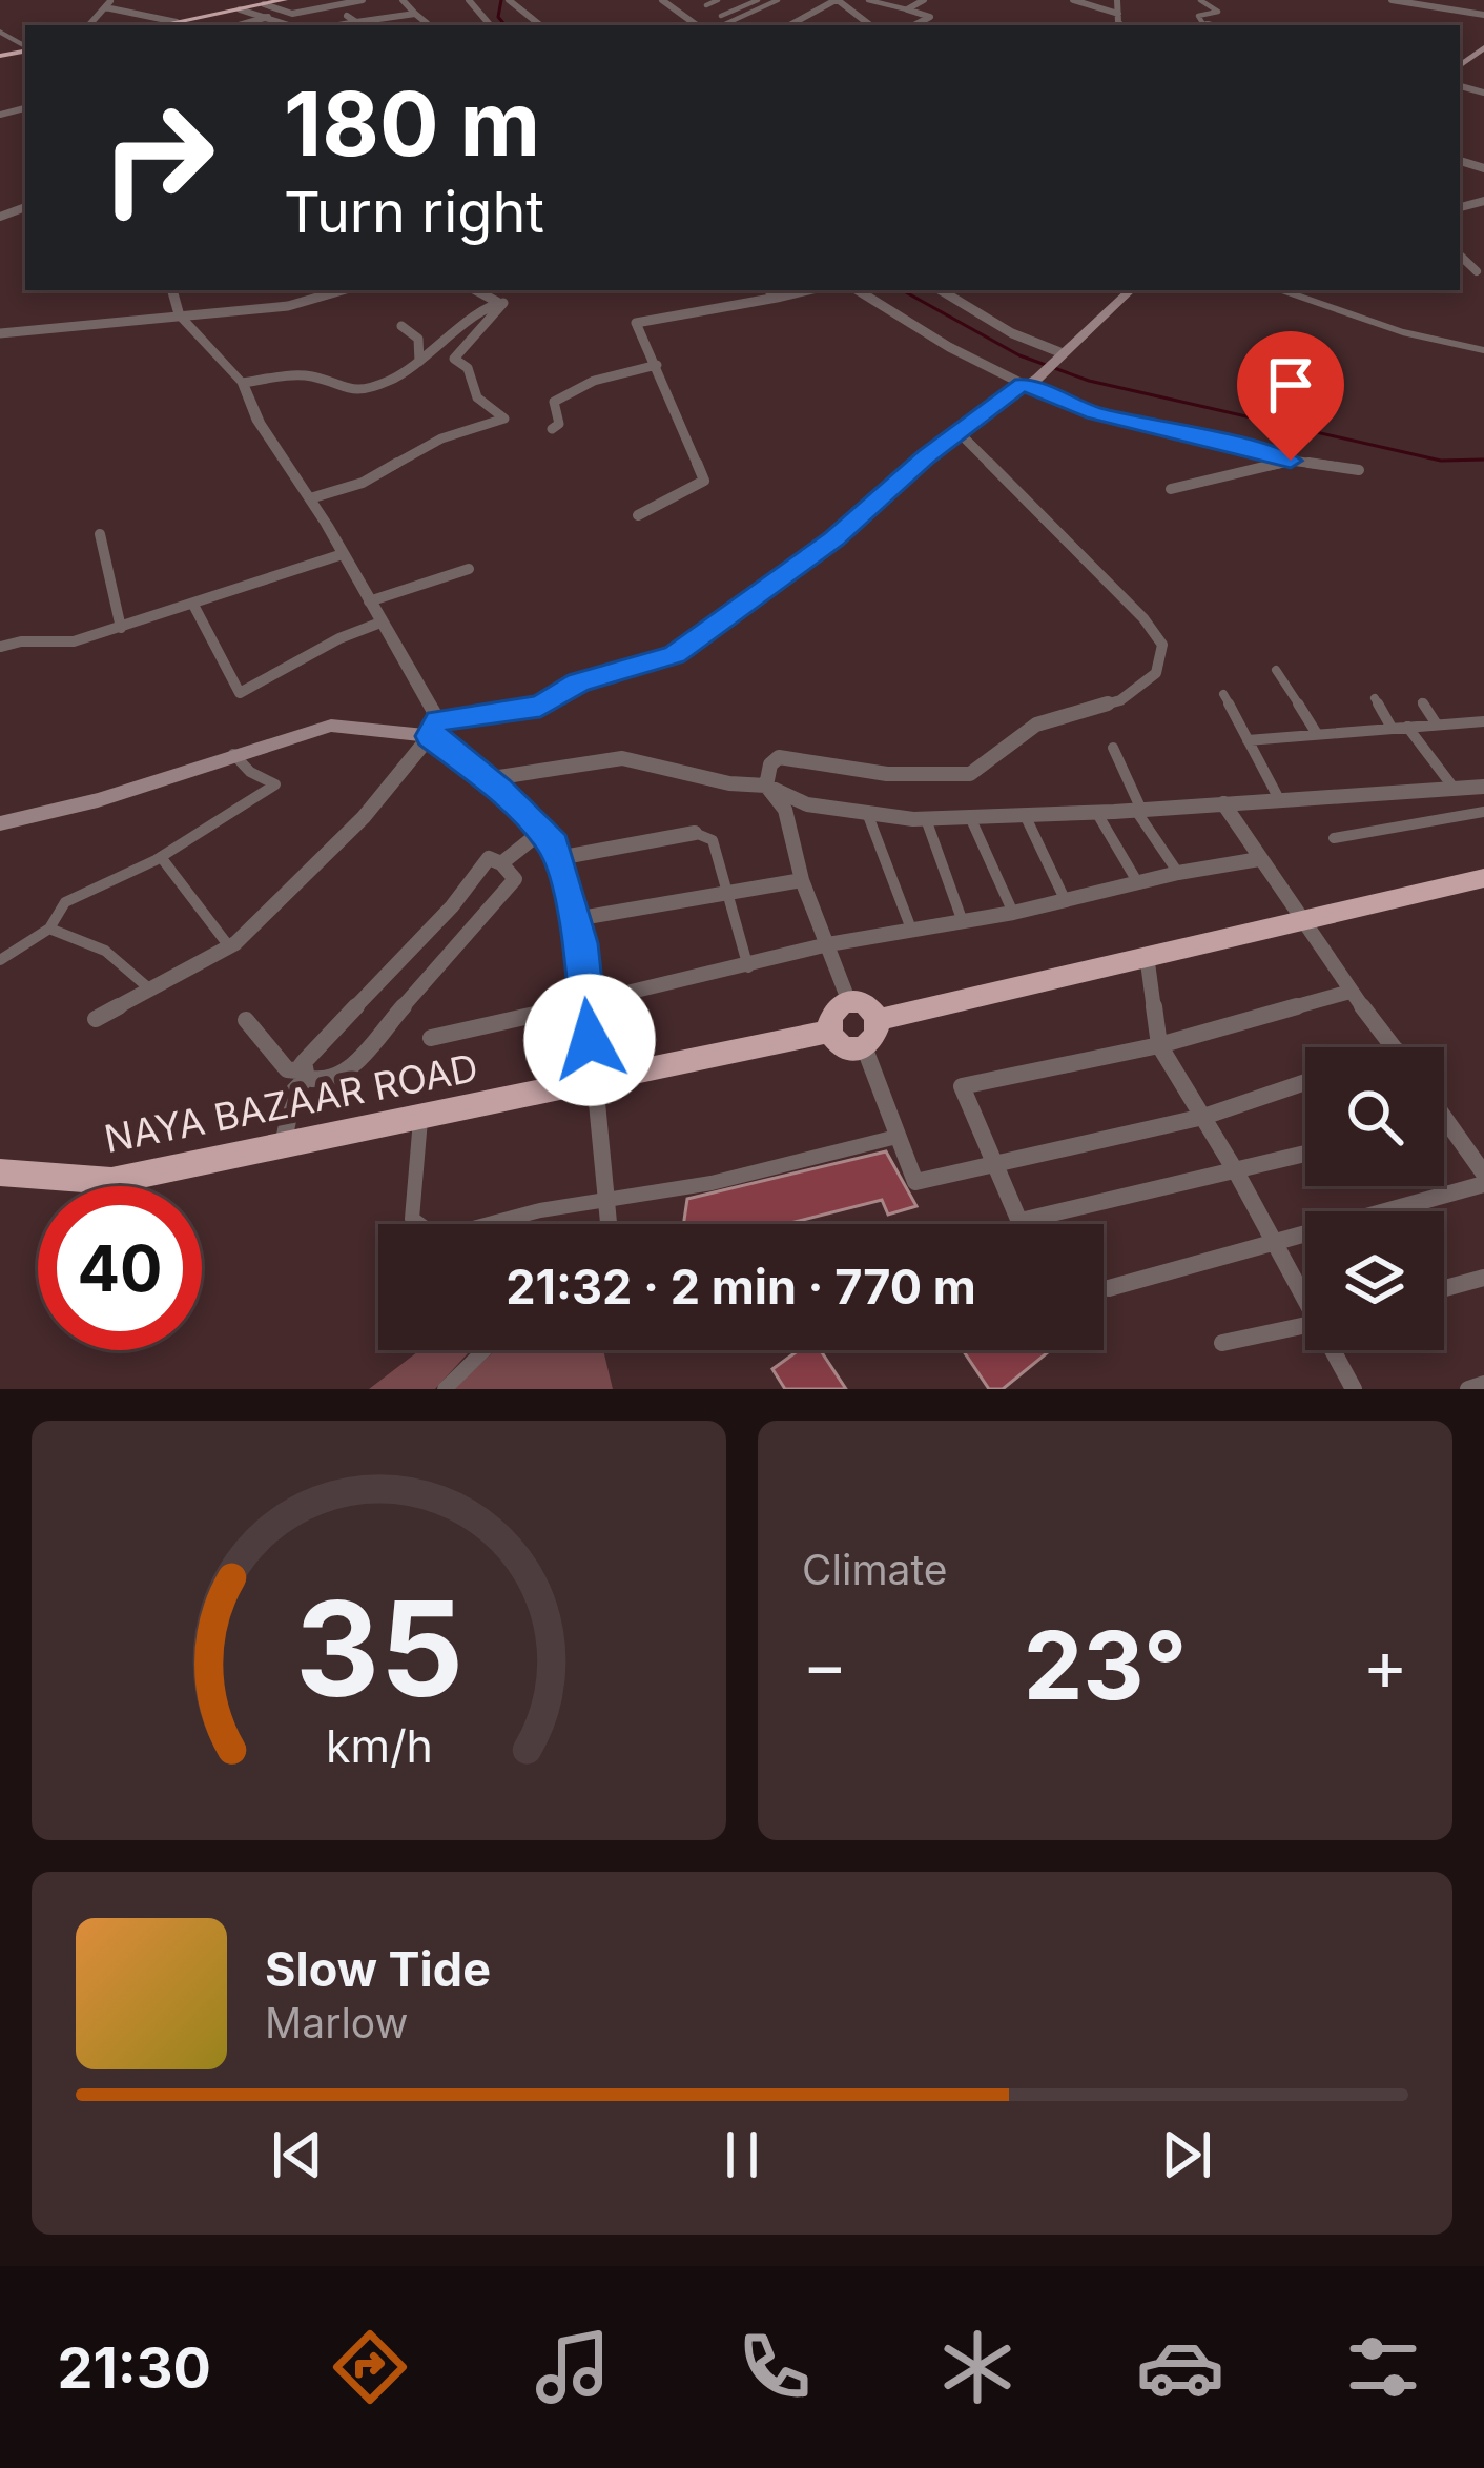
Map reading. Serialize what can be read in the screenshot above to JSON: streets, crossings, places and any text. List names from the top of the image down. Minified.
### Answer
{"streets":{"highway":["NAYA BAZAAR ROAD"]},"page":{"turn":["180 m","Turn right"],"limit":"40","trip":"21:32 · 2 min · 770 m","tile":"Climate","heat":["−","23°","+"],"song":["Slow Tide","Marlow"],"tabs":"21:30","gauge":["35","km/h"]}}
